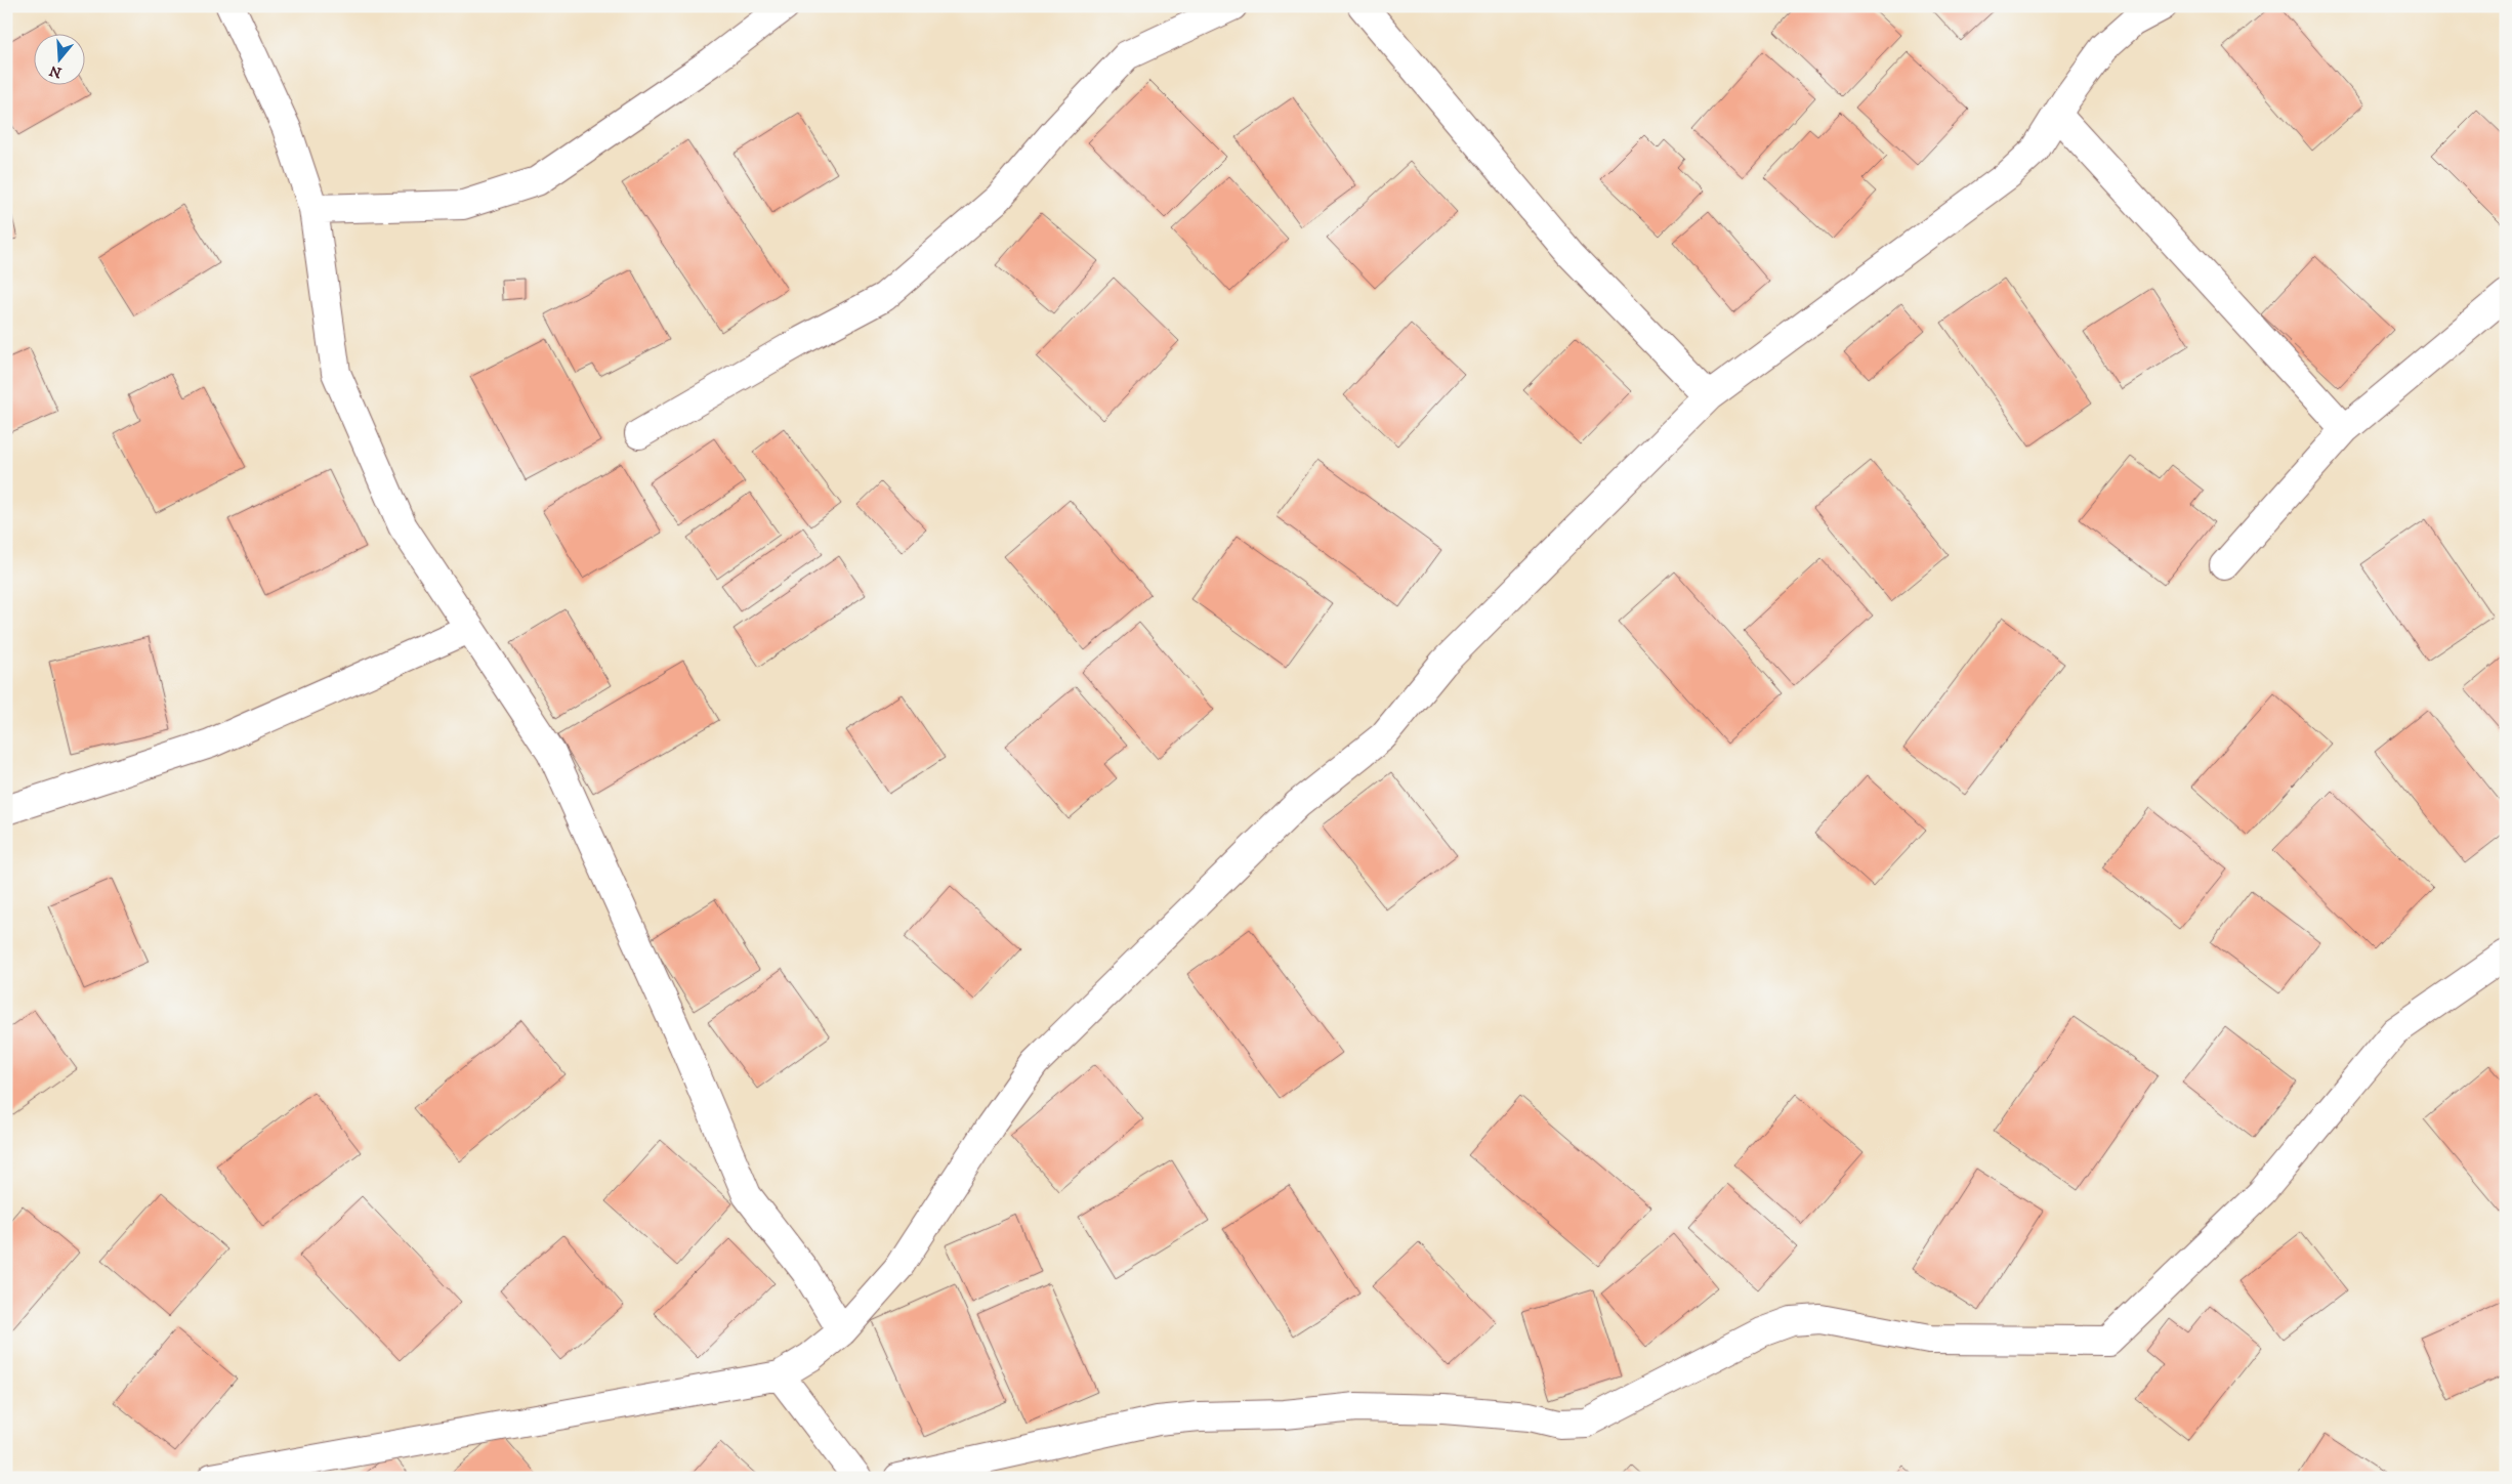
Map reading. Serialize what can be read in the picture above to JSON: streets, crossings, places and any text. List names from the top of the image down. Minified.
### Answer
{"north":"bottom"}
